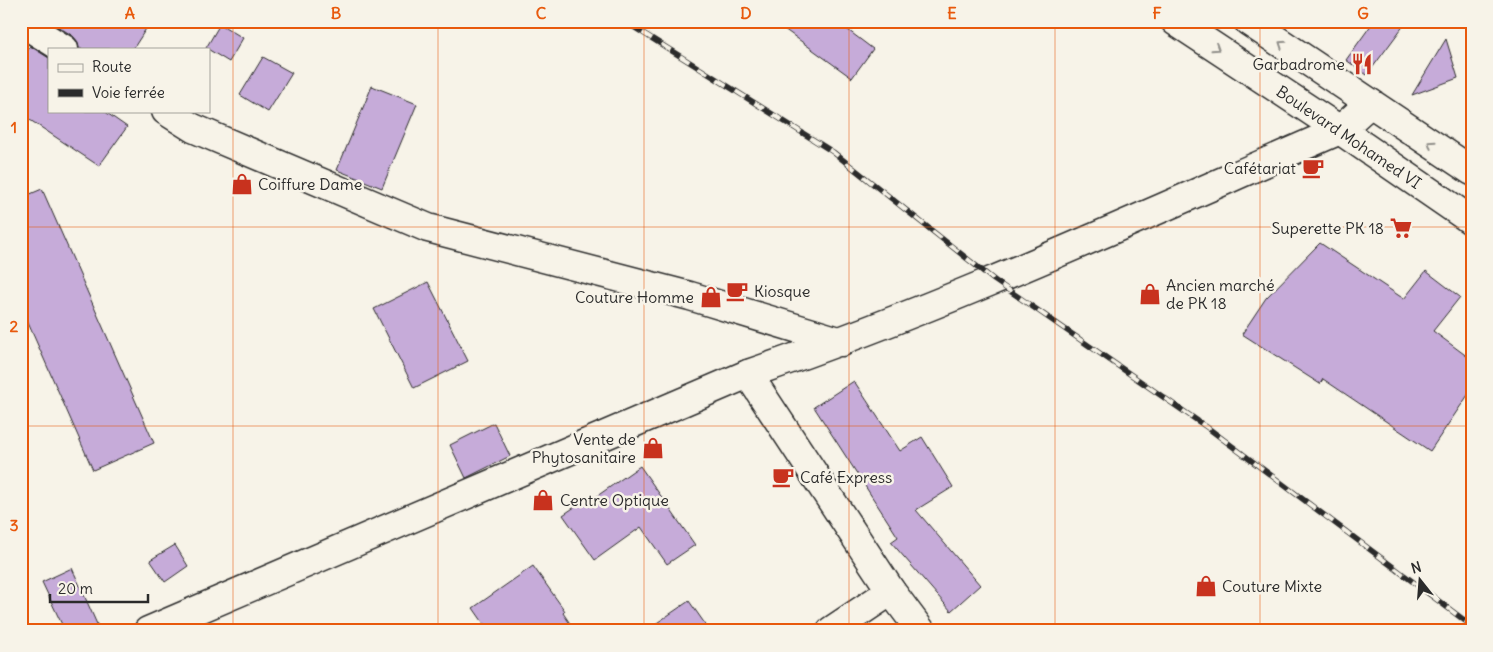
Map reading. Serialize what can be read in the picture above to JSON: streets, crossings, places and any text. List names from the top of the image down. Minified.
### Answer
{"streets":{"street":["Boulevard Mohamed VI"]},"places":{"restaurant":["Garbadrome"],"cafe":["Cafétariat","Kiosque","Café Express"],"shop":["Coiffure Dame","Ancien marché de PK 18","Couture Homme","Vente de Phytosanitaire","Centre Optique","Couture Mixte"],"supermarket":["Superette PK 18"]},"legend":["Route","Voie ferrée"],"scale_bar":"20 m","north":"top","grid":{"columns":["A","B","C","D","E","F","G"],"rows":["1","2","3"]}}
